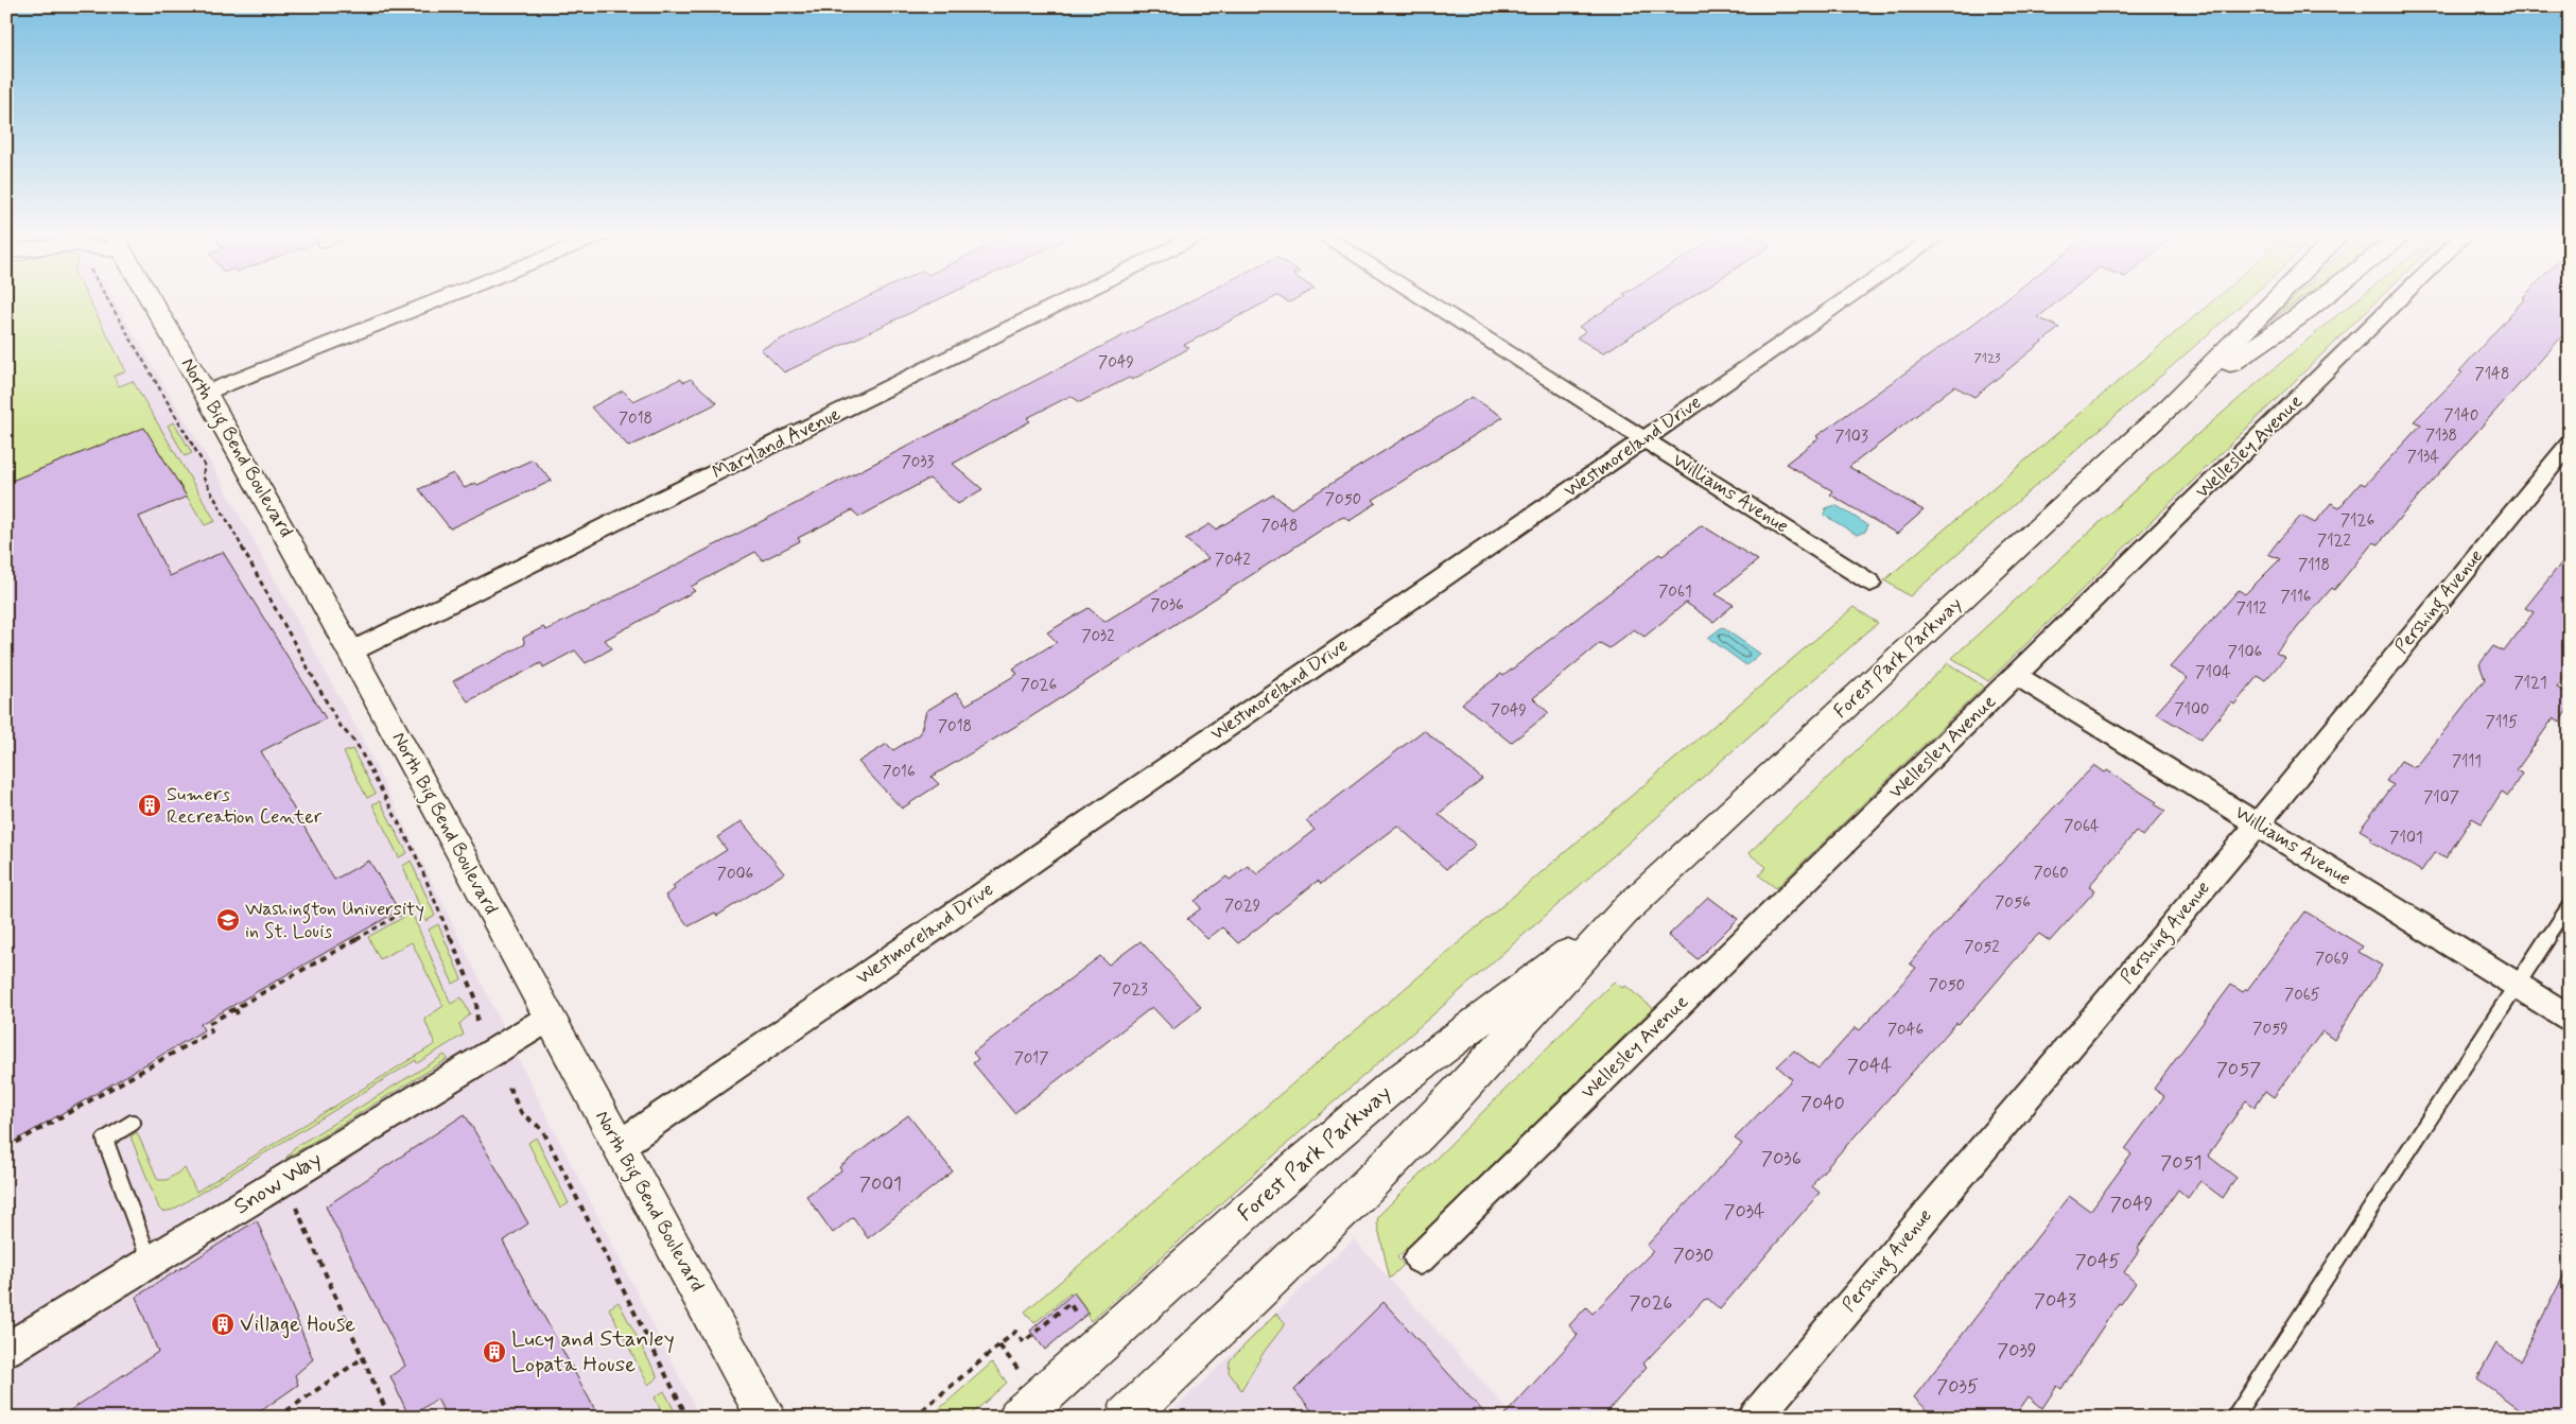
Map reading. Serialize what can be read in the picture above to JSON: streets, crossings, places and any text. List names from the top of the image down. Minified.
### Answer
{"streets":{"main road":["North Big Bend Boulevard","Forest Park Parkway"],"street":["Maryland Avenue","Westmoreland Drive","Wellesley Avenue","Williams Avenue","Pershing Avenue","Snow Way"]},"crossings":[["Maryland Avenue","North Big Bend Boulevard"],["Westmoreland Drive","North Big Bend Boulevard"],["Westmoreland Drive","Williams Avenue"],["Wellesley Avenue","Williams Avenue"],["North Big Bend Boulevard","Snow Way"],["Williams Avenue","Pershing Avenue"]],"places":{"building":["Sumers Recreation Center","Village House","Lucy and Stanley Lopata House"],"school or university":["Washington University in St. Louis"]},"house_numbers":["7123","7049","7148","7140","7018","7138","7103","7134","7033","7050","7126","7048","7122","7042","7118","7061","7116","7036","7112","7032","7106","7104","7121","7026","7100","7049","7115","7018","7111","7016","7107","7064","7101","7060","7006","7056","7029","7052","7069","7050","7023","7065","7059","7046","7017","7044","7057","7040","7036","7051","7001","7049","7034","7030","7045","7043","7026","7039","7035"]}
